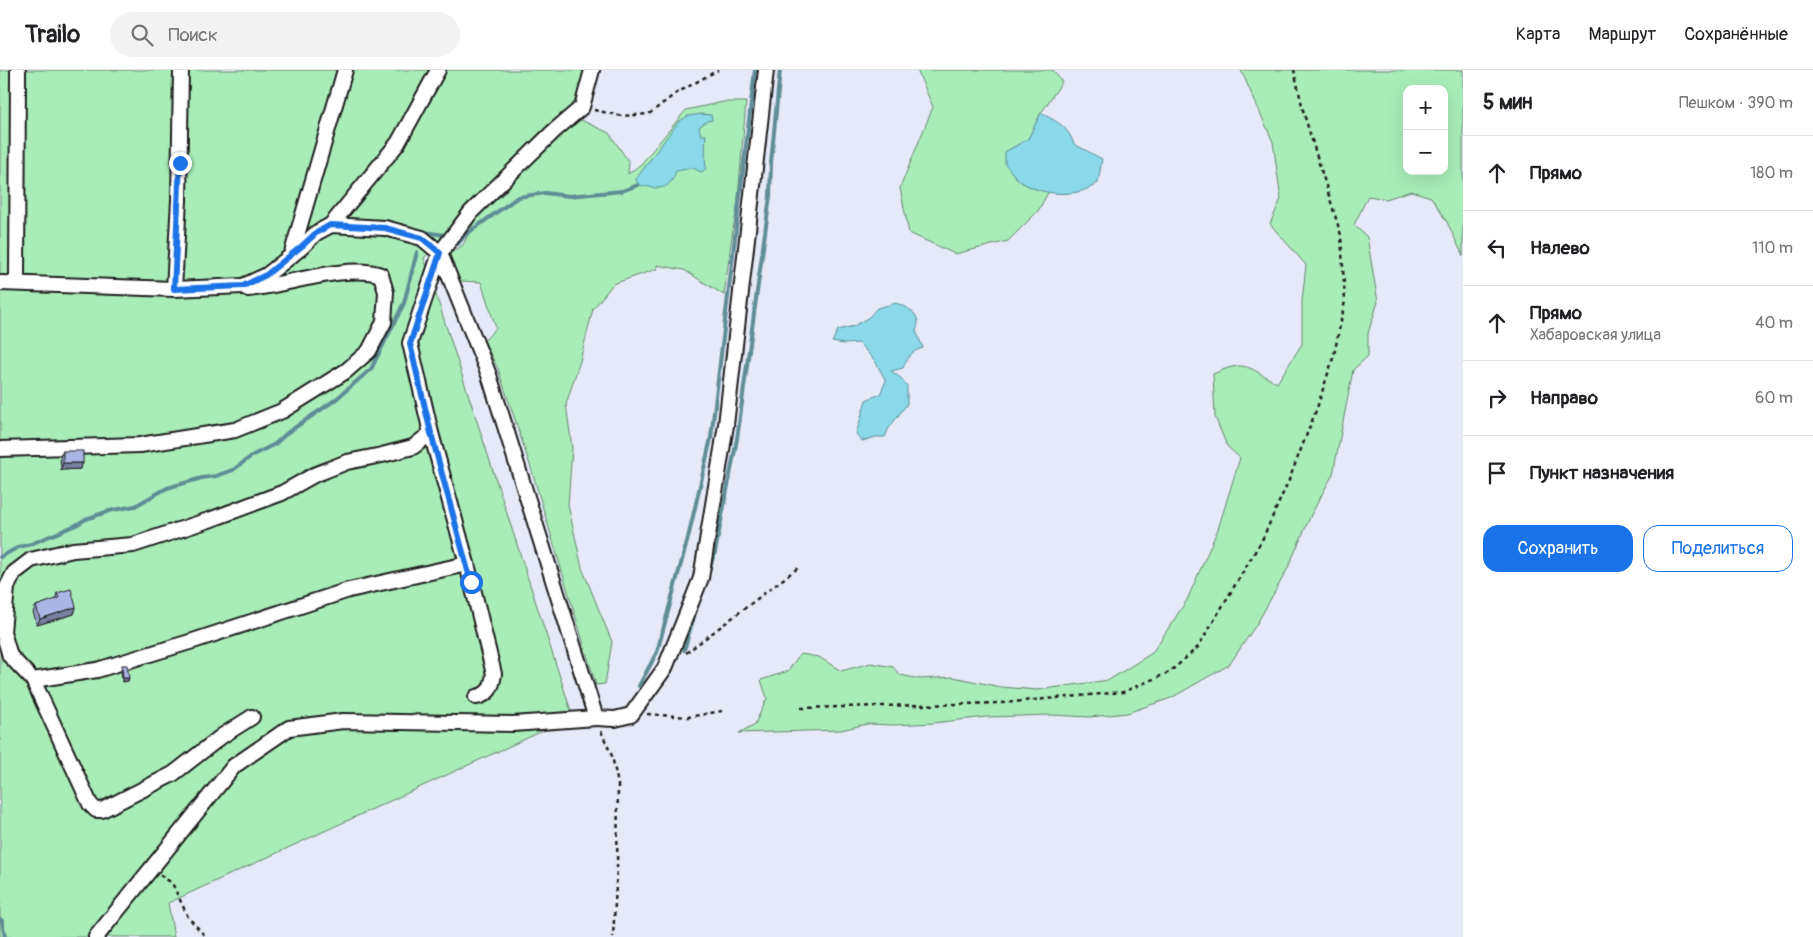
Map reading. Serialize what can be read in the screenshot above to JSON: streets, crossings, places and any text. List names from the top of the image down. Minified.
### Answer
{"page":{"header":"Trailo","search":"Поиск","nav":["Карта","Маршрут","Сохранённые"],"heading":["5 мин","Пешком · 390 m"],"map_buttons":["+","−"],"list":[["Прямо","180 m"],["Налево","110 m"],["Прямо","Хабаровская улица","40 m"],["Направо","60 m"],"Пункт назначения"],"buttons":["Сохранить","Поделиться"]}}
